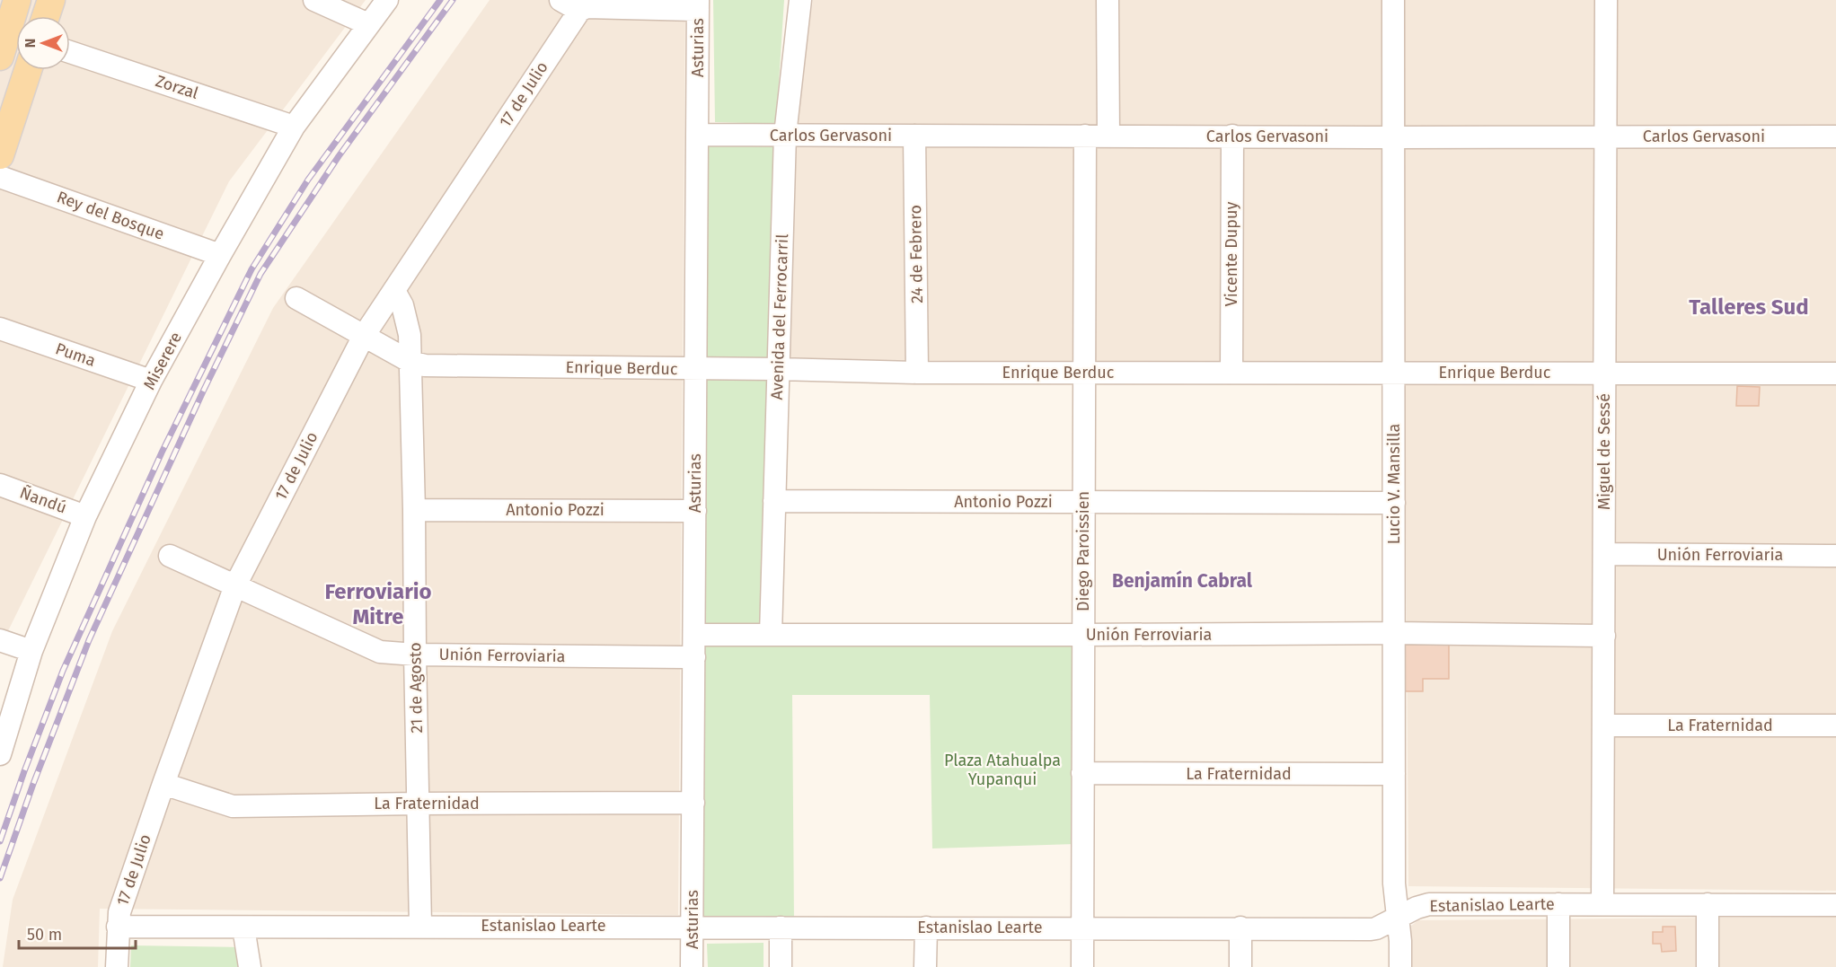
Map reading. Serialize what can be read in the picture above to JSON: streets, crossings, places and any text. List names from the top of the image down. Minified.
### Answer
{"streets":{"street":["Asturias","Zorzal","17 de Julio","Carlos Gervasoni","Rey del Bosque","24 de Febrero","Vicente Dupuy","Avenida del Ferrocarril","Puma","Miserere","Enrique Berduc","Miguel de Sessé","Lucio V. Mansilla","Ñandú","Antonio Pozzi","Diego Paroissien","Unión Ferroviaria","21 de Agosto","La Fraternidad","Estanislao Learte"]},"crossings":[["Asturias","Carlos Gervasoni"],["Asturias","Enrique Berduc"],["Asturias","Antonio Pozzi"],["Asturias","Unión Ferroviaria"],["Asturias","La Fraternidad"],["Asturias","Estanislao Learte"],["Zorzal","Miserere"],["17 de Julio","Enrique Berduc"],["17 de Julio","Unión Ferroviaria"],["17 de Julio","21 de Agosto"],["17 de Julio","La Fraternidad"],["17 de Julio","Estanislao Learte"],["Carlos Gervasoni","24 de Febrero"],["Carlos Gervasoni","Vicente Dupuy"],["Carlos Gervasoni","Avenida del Ferrocarril"],["Carlos Gervasoni","Miguel de Sessé"],["Carlos Gervasoni","Lucio V. Mansilla"],["Carlos Gervasoni","Diego Paroissien"],["Rey del Bosque","Miserere"],["24 de Febrero","Enrique Berduc"],["Vicente Dupuy","Enrique Berduc"],["Avenida del Ferrocarril","Enrique Berduc"],["Avenida del Ferrocarril","Antonio Pozzi"],["Avenida del Ferrocarril","Unión Ferroviaria"],["Puma","Miserere"],["Miserere","Ñandú"],["Enrique Berduc","Miguel de Sessé"],["Enrique Berduc","Lucio V. Mansilla"],["Enrique Berduc","Diego Paroissien"],["Enrique Berduc","21 de Agosto"],["Miguel de Sessé","Unión Ferroviaria"],["Miguel de Sessé","La Fraternidad"],["Miguel de Sessé","Estanislao Learte"],["Lucio V. Mansilla","Antonio Pozzi"],["Lucio V. Mansilla","Unión Ferroviaria"],["Lucio V. Mansilla","La Fraternidad"],["Lucio V. Mansilla","Estanislao Learte"],["Antonio Pozzi","Diego Paroissien"],["Antonio Pozzi","21 de Agosto"],["Diego Paroissien","Unión Ferroviaria"],["Diego Paroissien","La Fraternidad"],["Diego Paroissien","Estanislao Learte"],["Unión Ferroviaria","21 de Agosto"],["21 de Agosto","La Fraternidad"],["21 de Agosto","Estanislao Learte"]],"districts":["Talleres Sud","Benjamín Cabral","Ferroviario Mitre"],"parks":["Plaza Atahualpa Yupanqui"],"scale_bar":"50 m","north":"left"}
